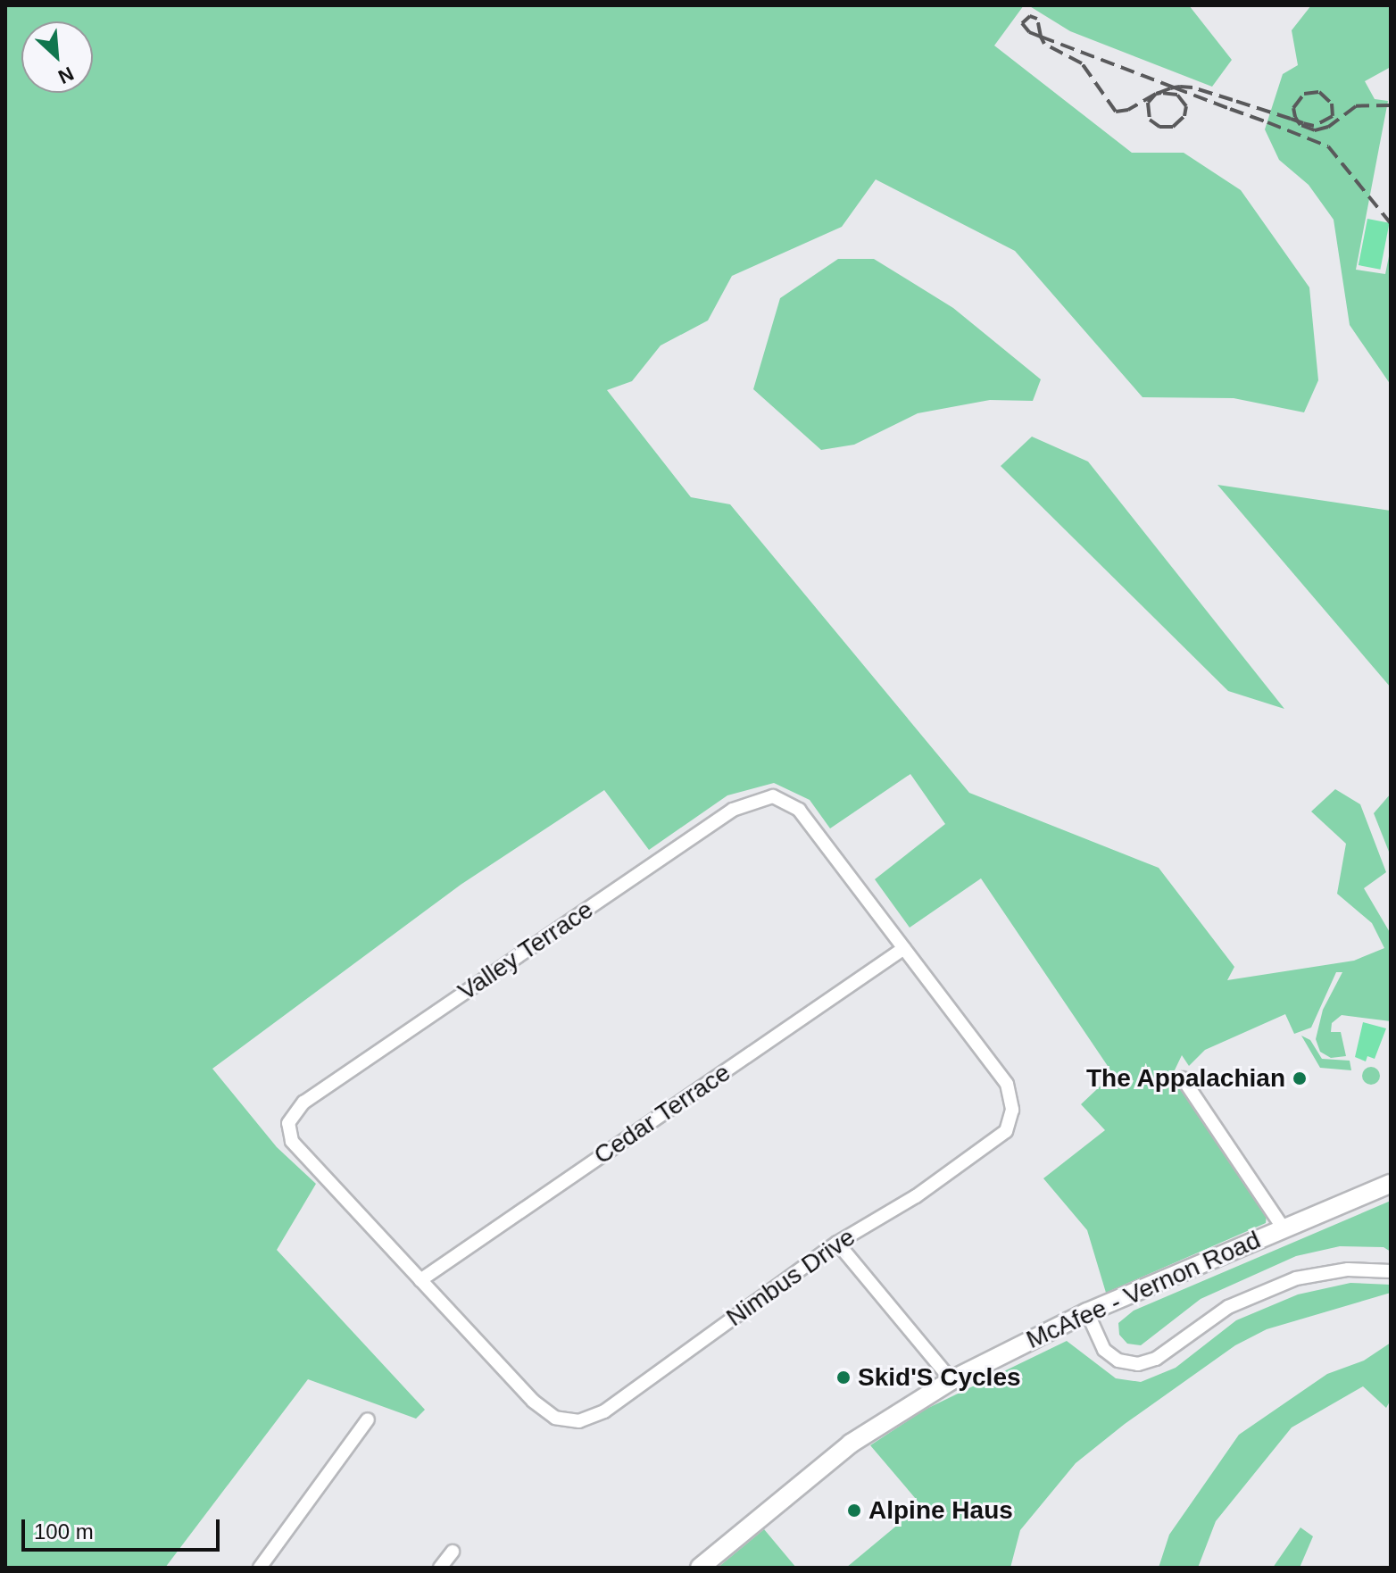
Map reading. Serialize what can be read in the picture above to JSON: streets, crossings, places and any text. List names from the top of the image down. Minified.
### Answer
{"streets":{"main road":["McAfee - Vernon Road"],"street":["Valley Terrace","Cedar Terrace","Nimbus Drive"]},"crossings":[["Valley Terrace","Nimbus Drive"],["Cedar Terrace","Nimbus Drive"]],"places":["The Appalachian","Skid'S Cycles","Alpine Haus"],"scale_bar":"100 m","north":"bottom right"}
